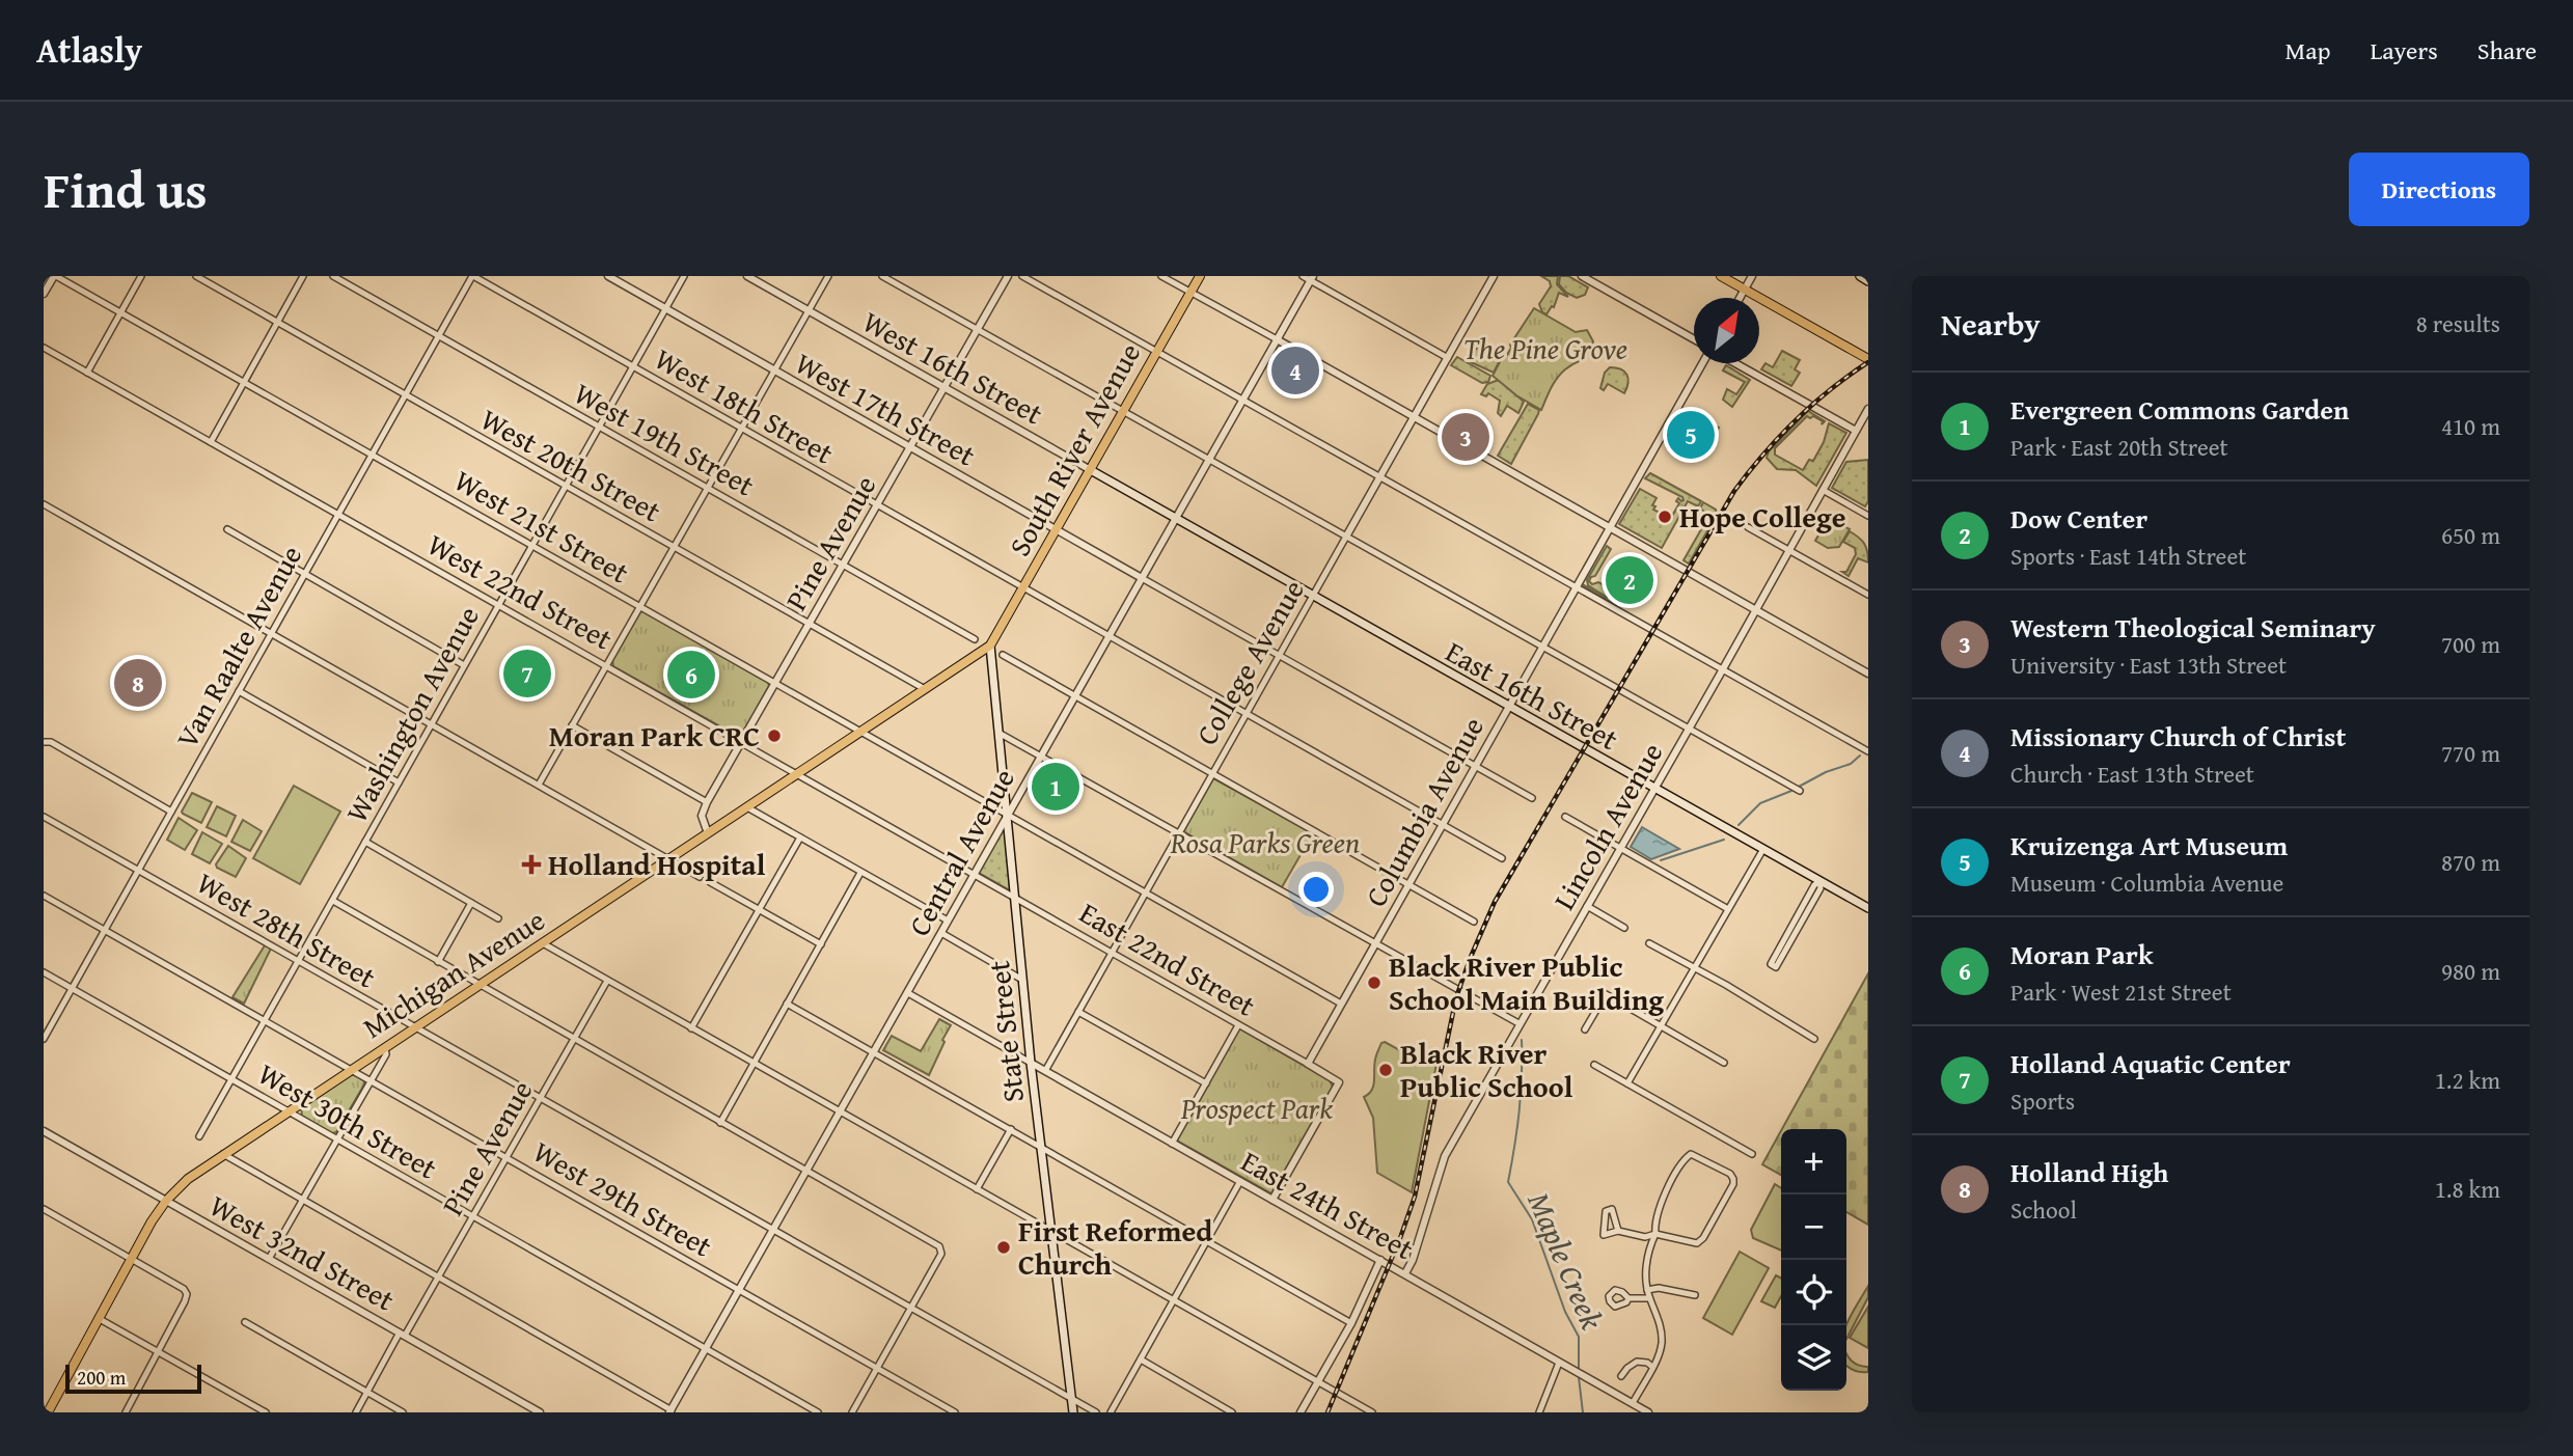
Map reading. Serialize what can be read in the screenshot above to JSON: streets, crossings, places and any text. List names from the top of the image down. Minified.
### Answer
{"streets":{"main road":["West 16th Street","South River Avenue","East 16th Street","Michigan Avenue","State Street"],"street":["West 18th Street","West 17th Street","West 19th Street","West 20th Street","West 21st Street","Pine Avenue","West 22nd Street","Van Raalte Avenue","College Avenue","Washington Avenue","Columbia Avenue","Lincoln Avenue","Central Avenue","West 28th Street","East 22nd Street","West 30th Street","West 29th Street","East 24th Street","West 32nd Street"]},"crossings":[["West 16th Street","South River Avenue"],["West 16th Street","Pine Avenue"],["West 16th Street","East 16th Street"],["West 16th Street","Central Avenue"],["West 18th Street","South River Avenue"],["West 18th Street","Pine Avenue"],["West 18th Street","Van Raalte Avenue"],["West 18th Street","College Avenue"],["West 18th Street","Washington Avenue"],["West 18th Street","Columbia Avenue"],["West 18th Street","Central Avenue"],["West 17th Street","South River Avenue"],["West 17th Street","Pine Avenue"],["West 17th Street","Washington Avenue"],["West 17th Street","Central Avenue"],["West 19th Street","Pine Avenue"],["West 19th Street","Van Raalte Avenue"],["West 19th Street","Washington Avenue"],["South River Avenue","Michigan Avenue"],["South River Avenue","State Street"],["West 20th Street","Pine Avenue"],["West 20th Street","Van Raalte Avenue"],["West 20th Street","Washington Avenue"],["West 20th Street","Michigan Avenue"],["West 21st Street","Pine Avenue"],["West 21st Street","Van Raalte Avenue"],["West 21st Street","College Avenue"],["West 21st Street","Washington Avenue"],["West 21st Street","Columbia Avenue"],["West 21st Street","Central Avenue"],["West 21st Street","Michigan Avenue"],["West 21st Street","State Street"],["Pine Avenue","West 22nd Street"],["Pine Avenue","West 28th Street"],["Pine Avenue","West 30th Street"],["Pine Avenue","West 29th Street"],["Pine Avenue","West 32nd Street"],["West 22nd Street","Van Raalte Avenue"],["West 22nd Street","Washington Avenue"],["West 22nd Street","Central Avenue"],["West 22nd Street","East 22nd Street"],["West 22nd Street","Michigan Avenue"],["Van Raalte Avenue","West 28th Street"],["Van Raalte Avenue","West 30th Street"],["Van Raalte Avenue","West 29th Street"],["College Avenue","East 16th Street"],["College Avenue","East 22nd Street"],["College Avenue","East 24th Street"],["East 16th Street","Columbia Avenue"],["East 16th Street","Lincoln Avenue"],["East 16th Street","Central Avenue"],["Washington Avenue","West 28th Street"],["Washington Avenue","West 30th Street"],["Washington Avenue","West 29th Street"],["Columbia Avenue","East 22nd Street"],["Lincoln Avenue","East 24th Street"],["Central Avenue","West 28th Street"],["Central Avenue","East 22nd Street"],["Central Avenue","State Street"],["Central Avenue","West 30th Street"],["Central Avenue","West 29th Street"],["Central Avenue","East 24th Street"],["West 28th Street","Michigan Avenue"],["West 28th Street","State Street"],["East 22nd Street","State Street"],["East 22nd Street","East 24th Street"],["Michigan Avenue","State Street"],["Michigan Avenue","West 30th Street"],["Michigan Avenue","West 29th Street"],["Michigan Avenue","West 32nd Street"],["State Street","East 24th Street"]],"water":["Maple Creek"],"parks":["The Pine Grove","Rosa Parks Green","Prospect Park"],"places":{"other":["Hope College","Moran Park CRC","Black River Public School Main Building","Black River Public School","First Reformed Church"],"health":["Holland Hospital"]},"scale_bar":"200 m","north":"top right","page":{"header":"Atlasly","nav":["Map","Layers","Share"],"title":"Find us","buttons":"Directions","heading":["Nearby","8 results"],"pins":["4","5","3","2","7","6","8","1"],"list":[{"mark":"1","name":"Evergreen Commons Garden","note":"Park · East 20th Street","value":"410 m"},{"mark":"2","name":"Dow Center","note":"Sports · East 14th Street","value":"650 m"},{"mark":"3","name":"Western Theological Seminary","note":"University · East 13th Street","value":"700 m"},{"mark":"4","name":"Missionary Church of Christ","note":"Church · East 13th Street","value":"770 m"},{"mark":"5","name":"Kruizenga Art Museum","note":"Museum · Columbia Avenue","value":"870 m"},{"mark":"6","name":"Moran Park","note":"Park · West 21st Street","value":"980 m"},{"mark":"7","name":"Holland Aquatic Center","note":"Sports","value":"1.2 km"},{"mark":"8","name":"Holland High","note":"School","value":"1.8 km"}],"map_buttons":["+","−"],"scale":"200 m"}}
